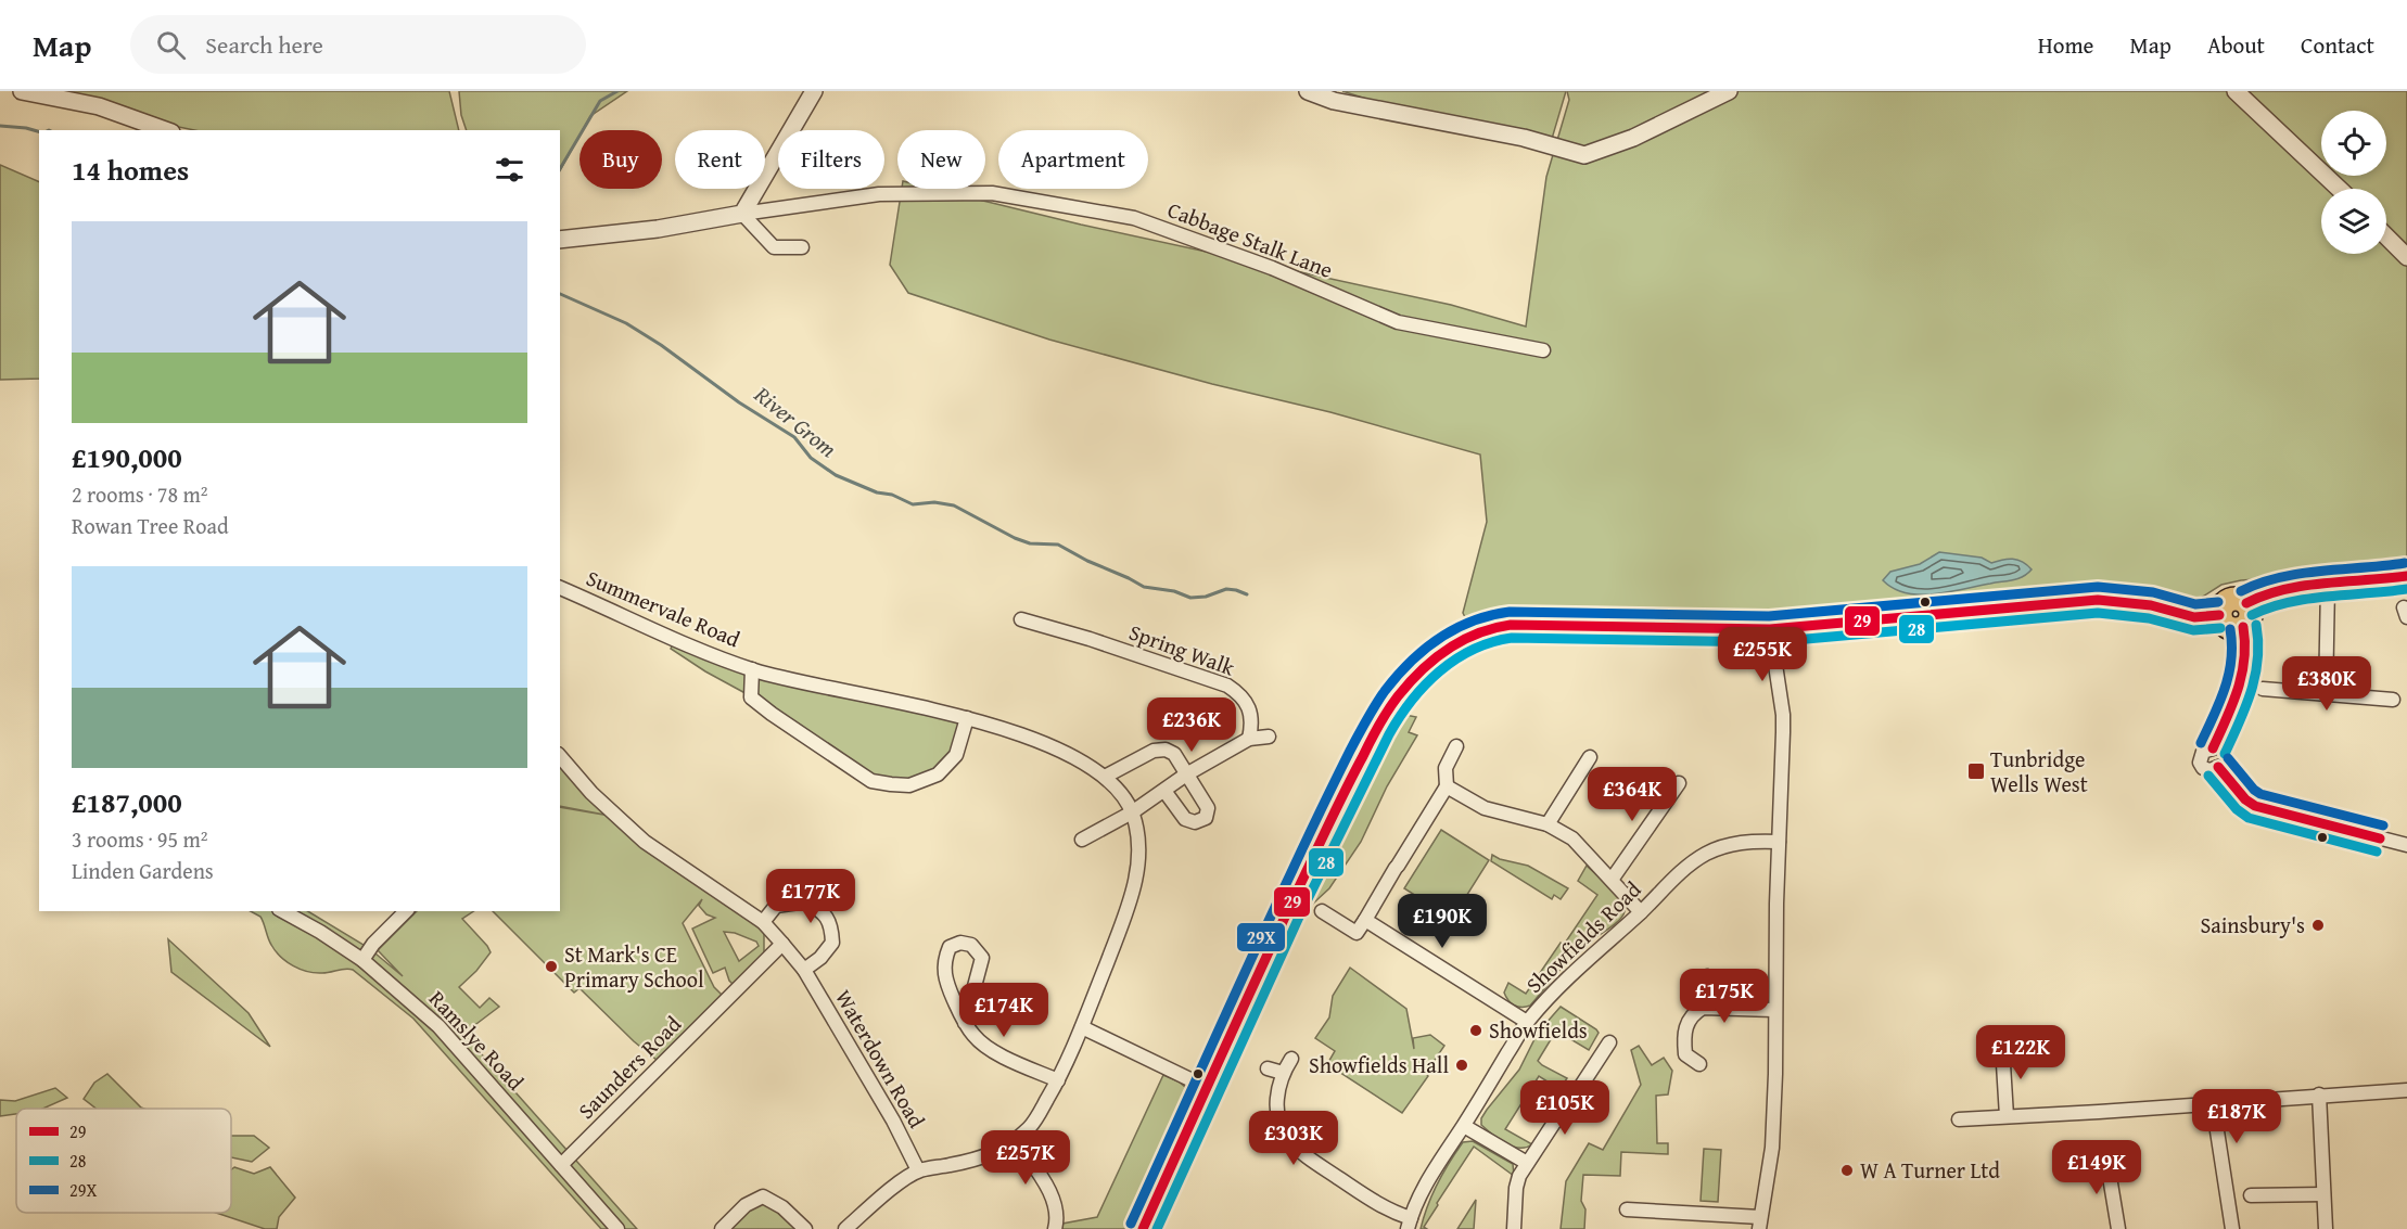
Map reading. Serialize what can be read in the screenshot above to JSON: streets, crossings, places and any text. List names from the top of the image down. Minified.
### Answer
{"streets":{"street":["Cabbage Stalk Lane","Summervale Road","Spring Walk","Showfields Road","Ramslye Road","Waterdown Road","Saunders Road"]},"crossings":[["Summervale Road","Waterdown Road"],["Ramslye Road","Saunders Road"],["Waterdown Road","Saunders Road"]],"water":["River Grom"],"places":{"transit":["Tunbridge Wells West"],"other":["Sainsbury's","St Mark's CE Primary School","Showfields","Showfields Hall","W A Turner Ltd"]},"lines":["transit line 29X","transit line 29","transit line 28"],"legend":["29","28","29X"],"page":{"header":"Map","search":"Search here","nav":["Home","Map","About","Contact"],"chip":["Buy","Rent","Filters","New","Apartment"],"heading":"14 homes","list":[{"name":"£190,000","note":"2 rooms · 78 m² · Rowan Tree Road"},{"name":"£187,000","note":"3 rooms · 95 m² · Linden Gardens"}],"price":["£255K","£380K","£236K","£364K","£177K","£190K","£175K","£174K","£122K","£105K","£187K","£303K","£257K","£149K"]}}
